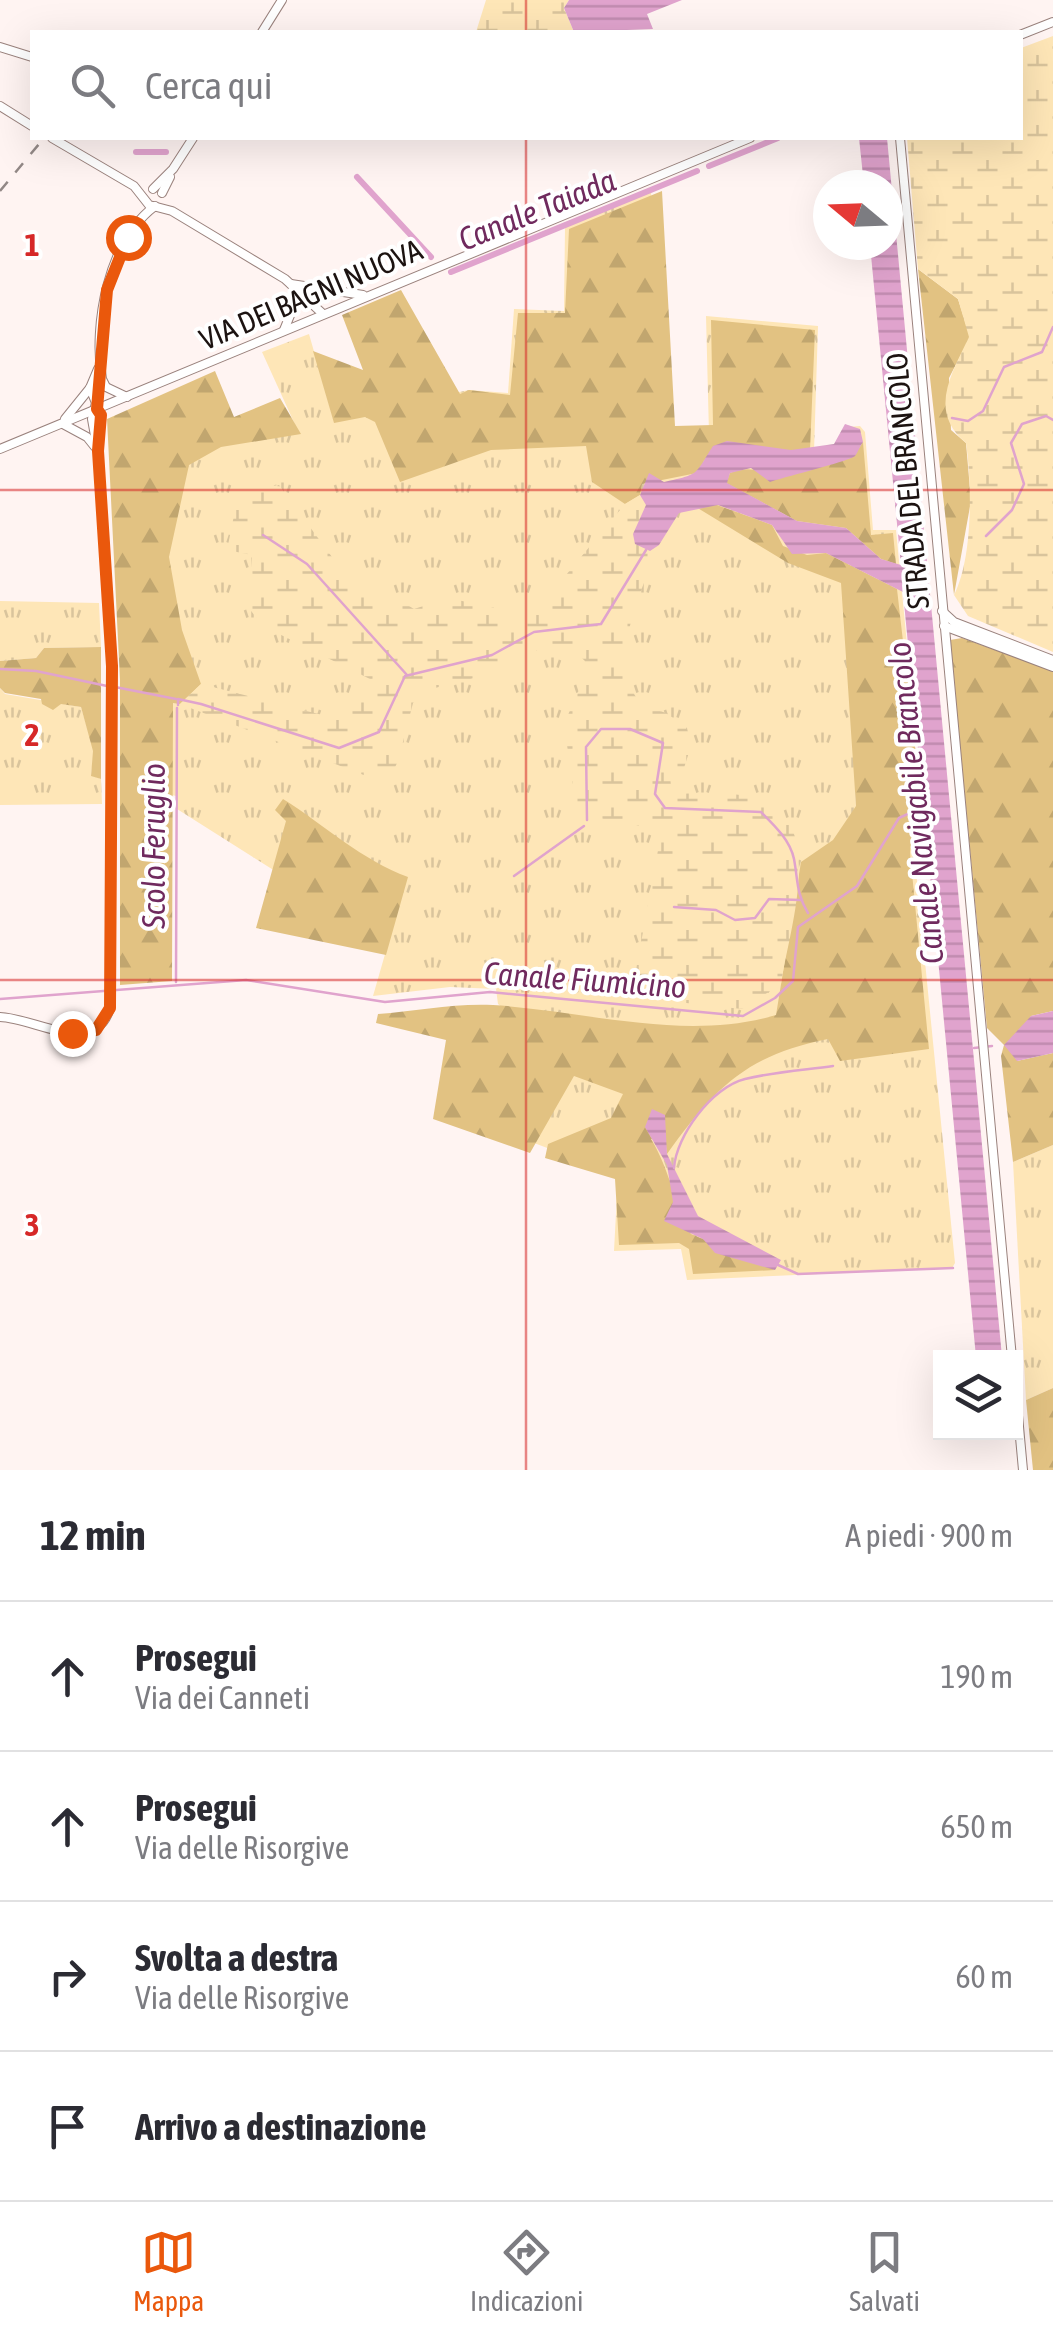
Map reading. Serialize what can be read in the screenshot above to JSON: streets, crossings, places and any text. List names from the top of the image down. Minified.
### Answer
{"streets":{"street":["VIA DEI BAGNI NUOVA","STRADA DEL BRANCOLO"]},"water":["Canale Taiada","Canale Navigabile Brancolo","Scolo Feruglio","Canale Fiumicino"],"north":"left","page":{"search":"Cerca qui","heading":["12 min","A piedi · 900 m"],"list":[["Prosegui","Via dei Canneti","190 m"],["Prosegui","Via delle Risorgive","650 m"],["Svolta a destra","Via delle Risorgive","60 m"],"Arrivo a destinazione"],"nav":["Mappa","Indicazioni","Salvati"]},"grid":{"rows":["1","2","3"]}}
